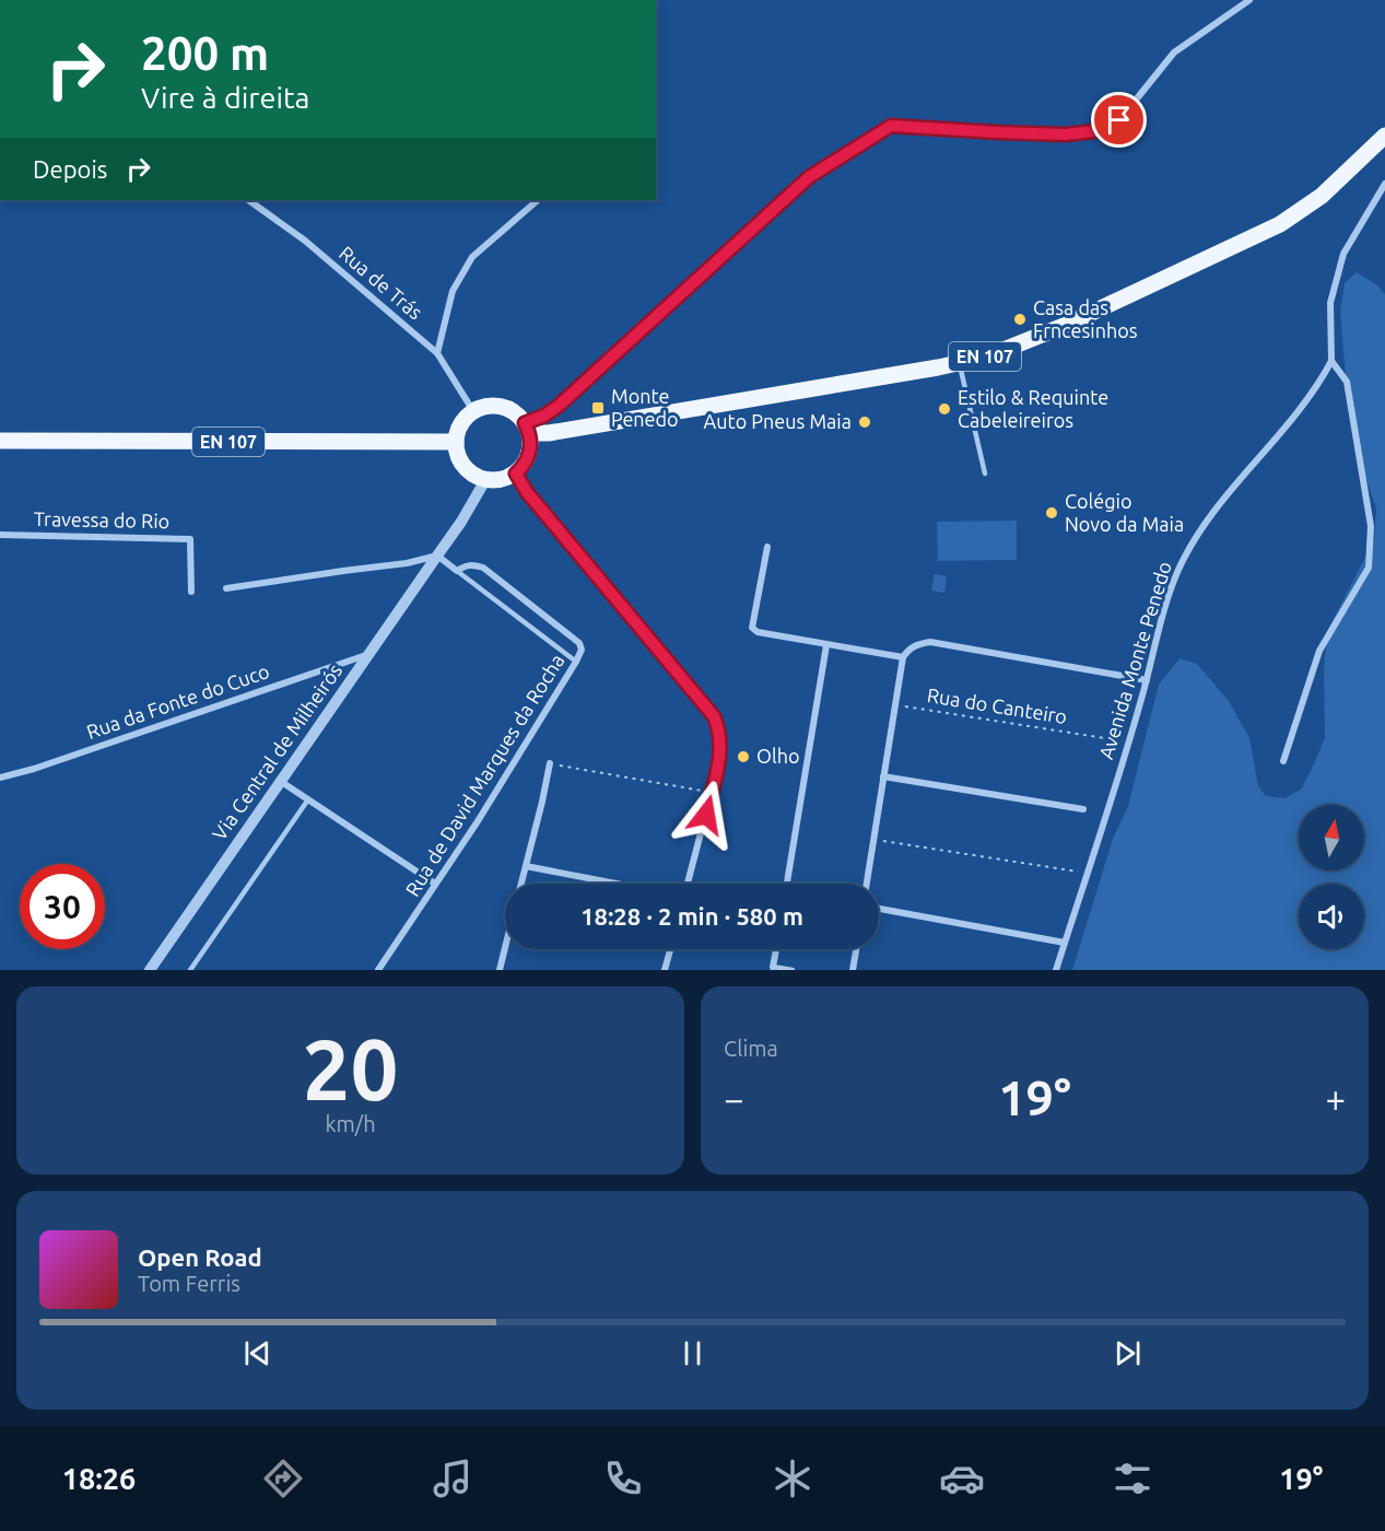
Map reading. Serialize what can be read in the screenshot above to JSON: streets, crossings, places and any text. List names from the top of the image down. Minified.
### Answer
{"streets":{"main road":["EN 107"],"street":["Rua de Trás","Travessa do Rio","Avenida Monte Penedo","Rua da Fonte do Cuco","Via Central de Milheirós","Rua de David Marques da Rocha"],"path":["Rua do Canteiro"]},"crossings":[["Rua de Trás","EN 107"],["Rua de Trás","Via Central de Milheirós"],["EN 107","Via Central de Milheirós"],["Avenida Monte Penedo","Rua do Canteiro"],["Rua da Fonte do Cuco","Via Central de Milheirós"]],"places":{"other":["Casa das Frncesinhos","Estilo & Requinte Cabeleireiros","Auto Pneus Maia","Colégio Novo da Maia","Olho"],"transit":["Monte Penedo"]},"north":"top","page":{"turn":["200 m","Vire à direita"],"then":"Depois","limit":"30","trip":"18:28 · 2 min · 580 m","tile":[["20","km/h"],"Clima"],"heat":["−","19°","+"],"song":["Open Road","Tom Ferris"],"tabs":["18:26","19°"]}}
